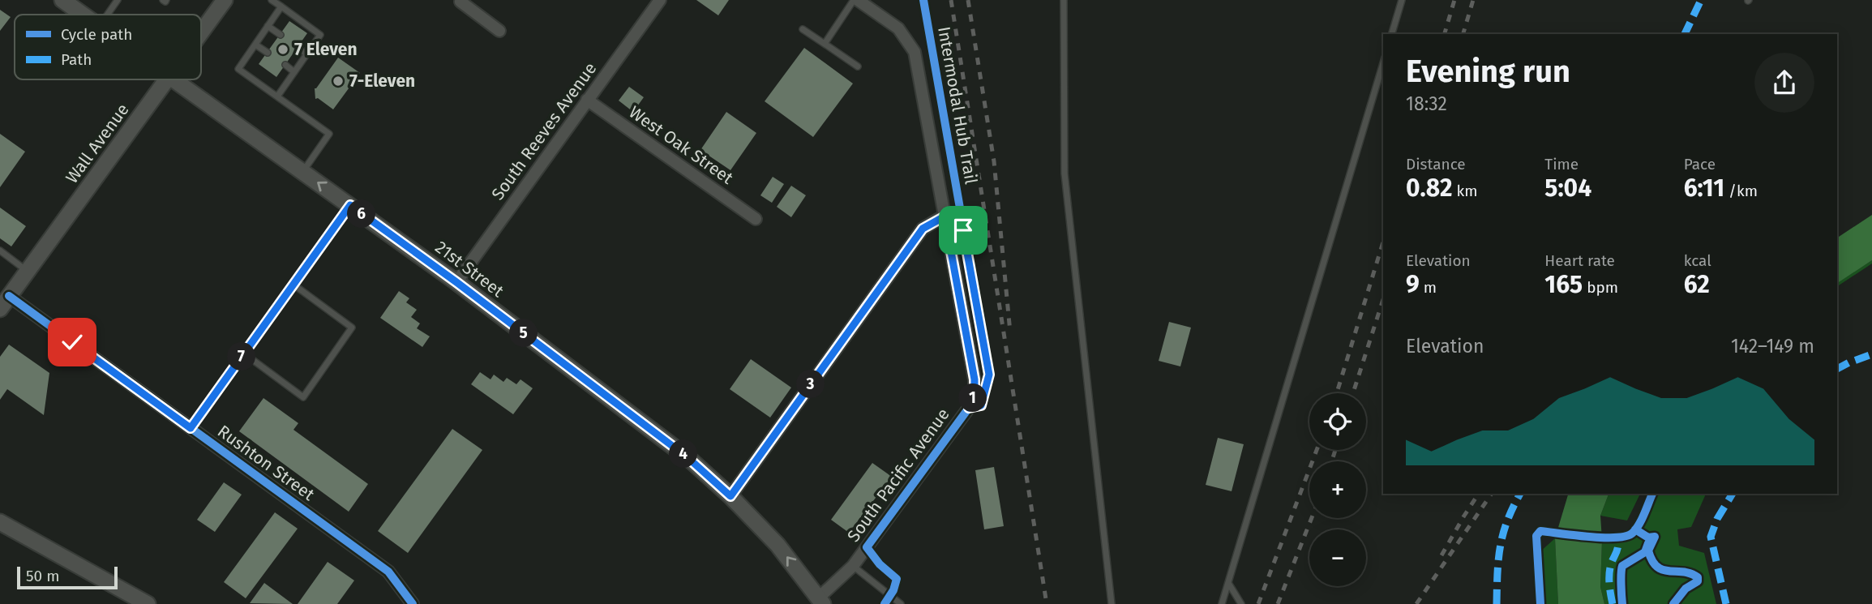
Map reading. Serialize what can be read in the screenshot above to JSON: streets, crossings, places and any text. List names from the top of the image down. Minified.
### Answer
{"streets":{"main road":["Wall Avenue","21st Street"],"street":["South Reeves Avenue","West Oak Street","Rushton Street","South Pacific Avenue"],"cycle path":["Intermodal Hub Trail"]},"crossings":[["South Reeves Avenue","West Oak Street"],["South Reeves Avenue","21st Street"],["Wall Avenue","Rushton Street"],["21st Street","South Pacific Avenue"]],"places":["7 Eleven","7-Eleven"],"legend":["Cycle path","Path"],"scale_bar":"50 m","page":{"heading":["Evening run","18:32"],"stats":[["Distance","0.82 km"],["Time","5:04"],["Pace","6:11 /km"],["Elevation","9 m"],["Heart rate","165 bpm"],["kcal","62"]],"pins":["6","5","7","3","1","4"],"chart":["Elevation","142–149 m"],"map_buttons":["+","−"],"scale":"50 m"}}
